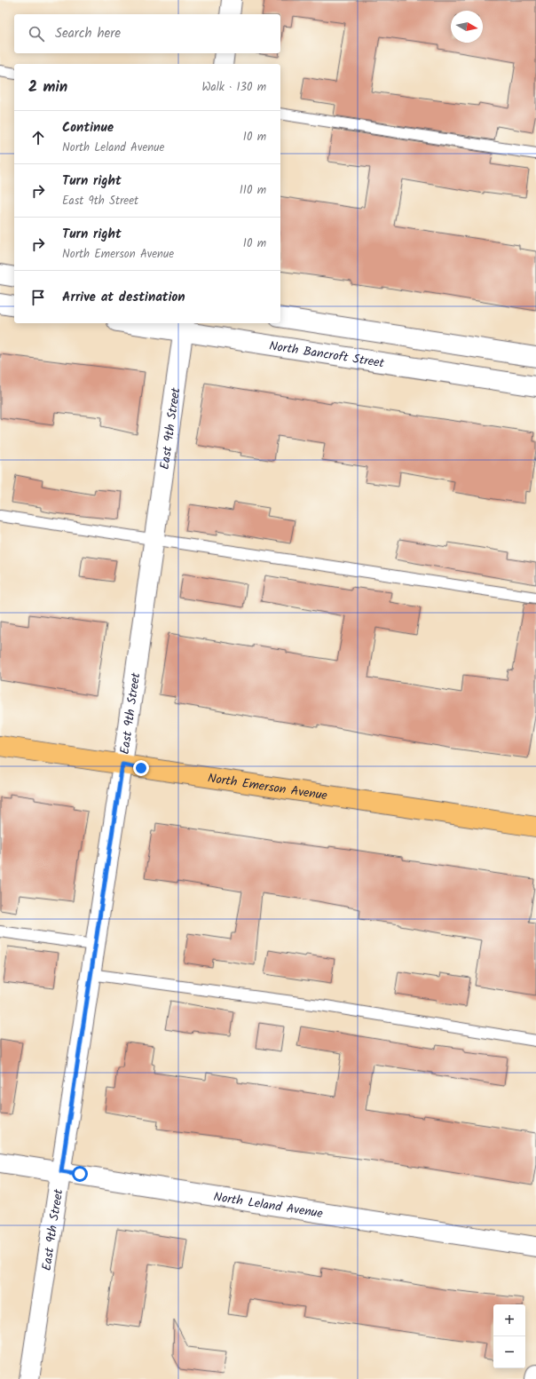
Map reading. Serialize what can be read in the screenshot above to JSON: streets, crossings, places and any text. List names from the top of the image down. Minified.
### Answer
{"streets":{"main road":["North Emerson Avenue"],"street":["North Bancroft Street","East 9th Street","North Leland Avenue"]},"crossings":[["North Bancroft Street","East 9th Street"],["East 9th Street","North Emerson Avenue"],["East 9th Street","North Leland Avenue"]],"north":"right","page":{"search":"Search here","heading":["2 min","Walk · 130 m"],"list":[["Continue","North Leland Avenue","10 m"],["Turn right","East 9th Street","110 m"],["Turn right","North Emerson Avenue","10 m"],"Arrive at destination"],"map_buttons":["+","−"]}}
